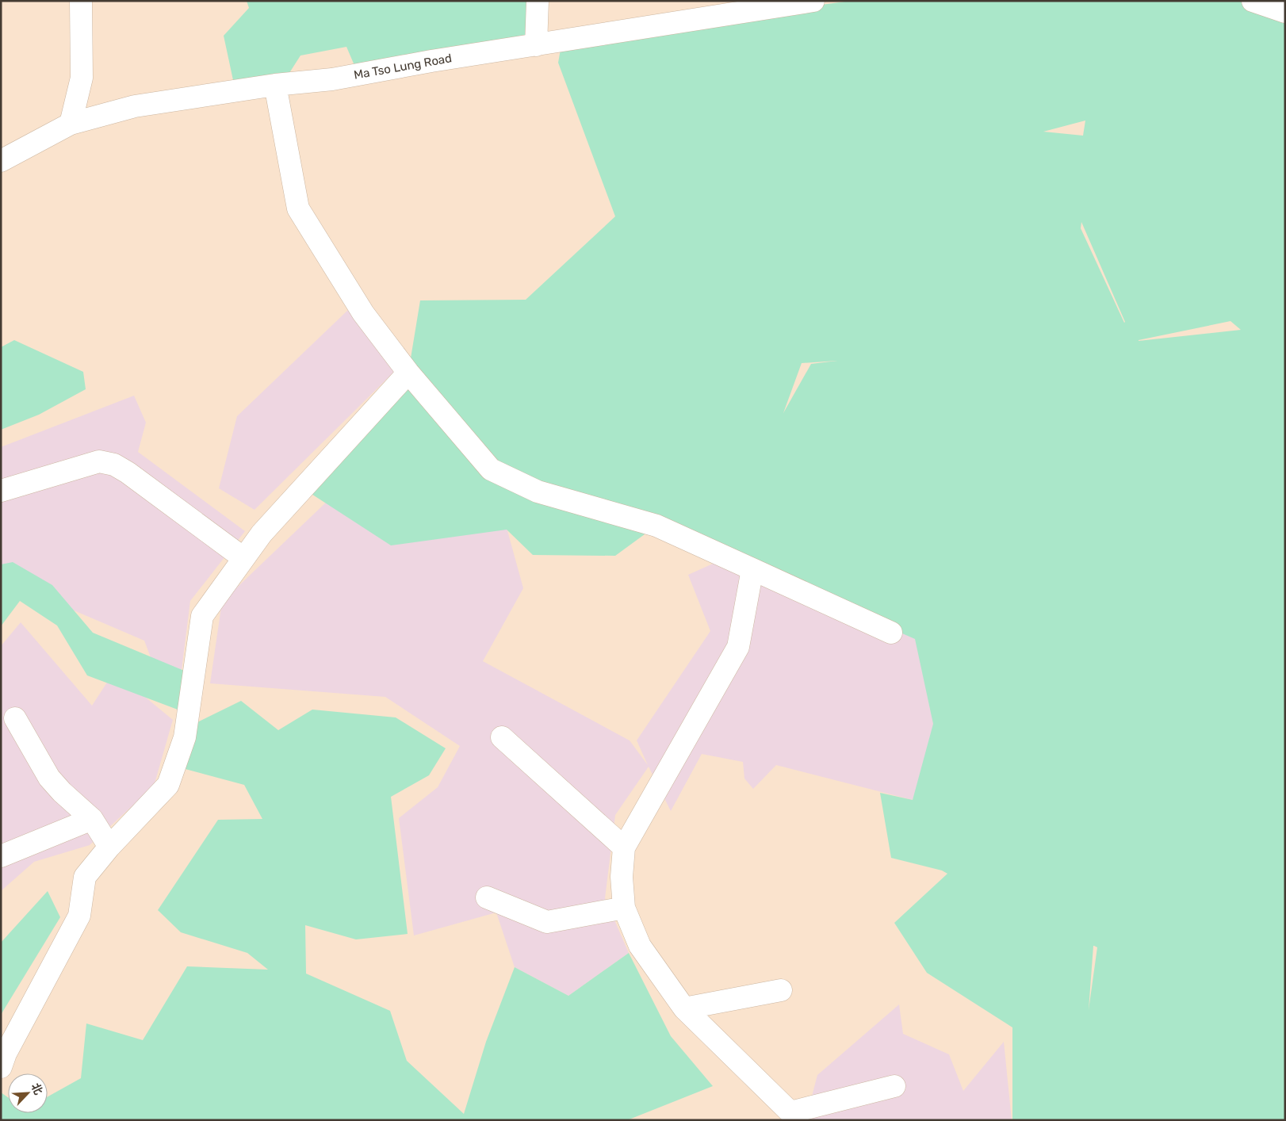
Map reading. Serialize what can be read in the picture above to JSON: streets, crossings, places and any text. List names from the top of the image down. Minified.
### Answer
{"streets":{"street":["Ma Tso Lung Road"]},"north":"top right"}
